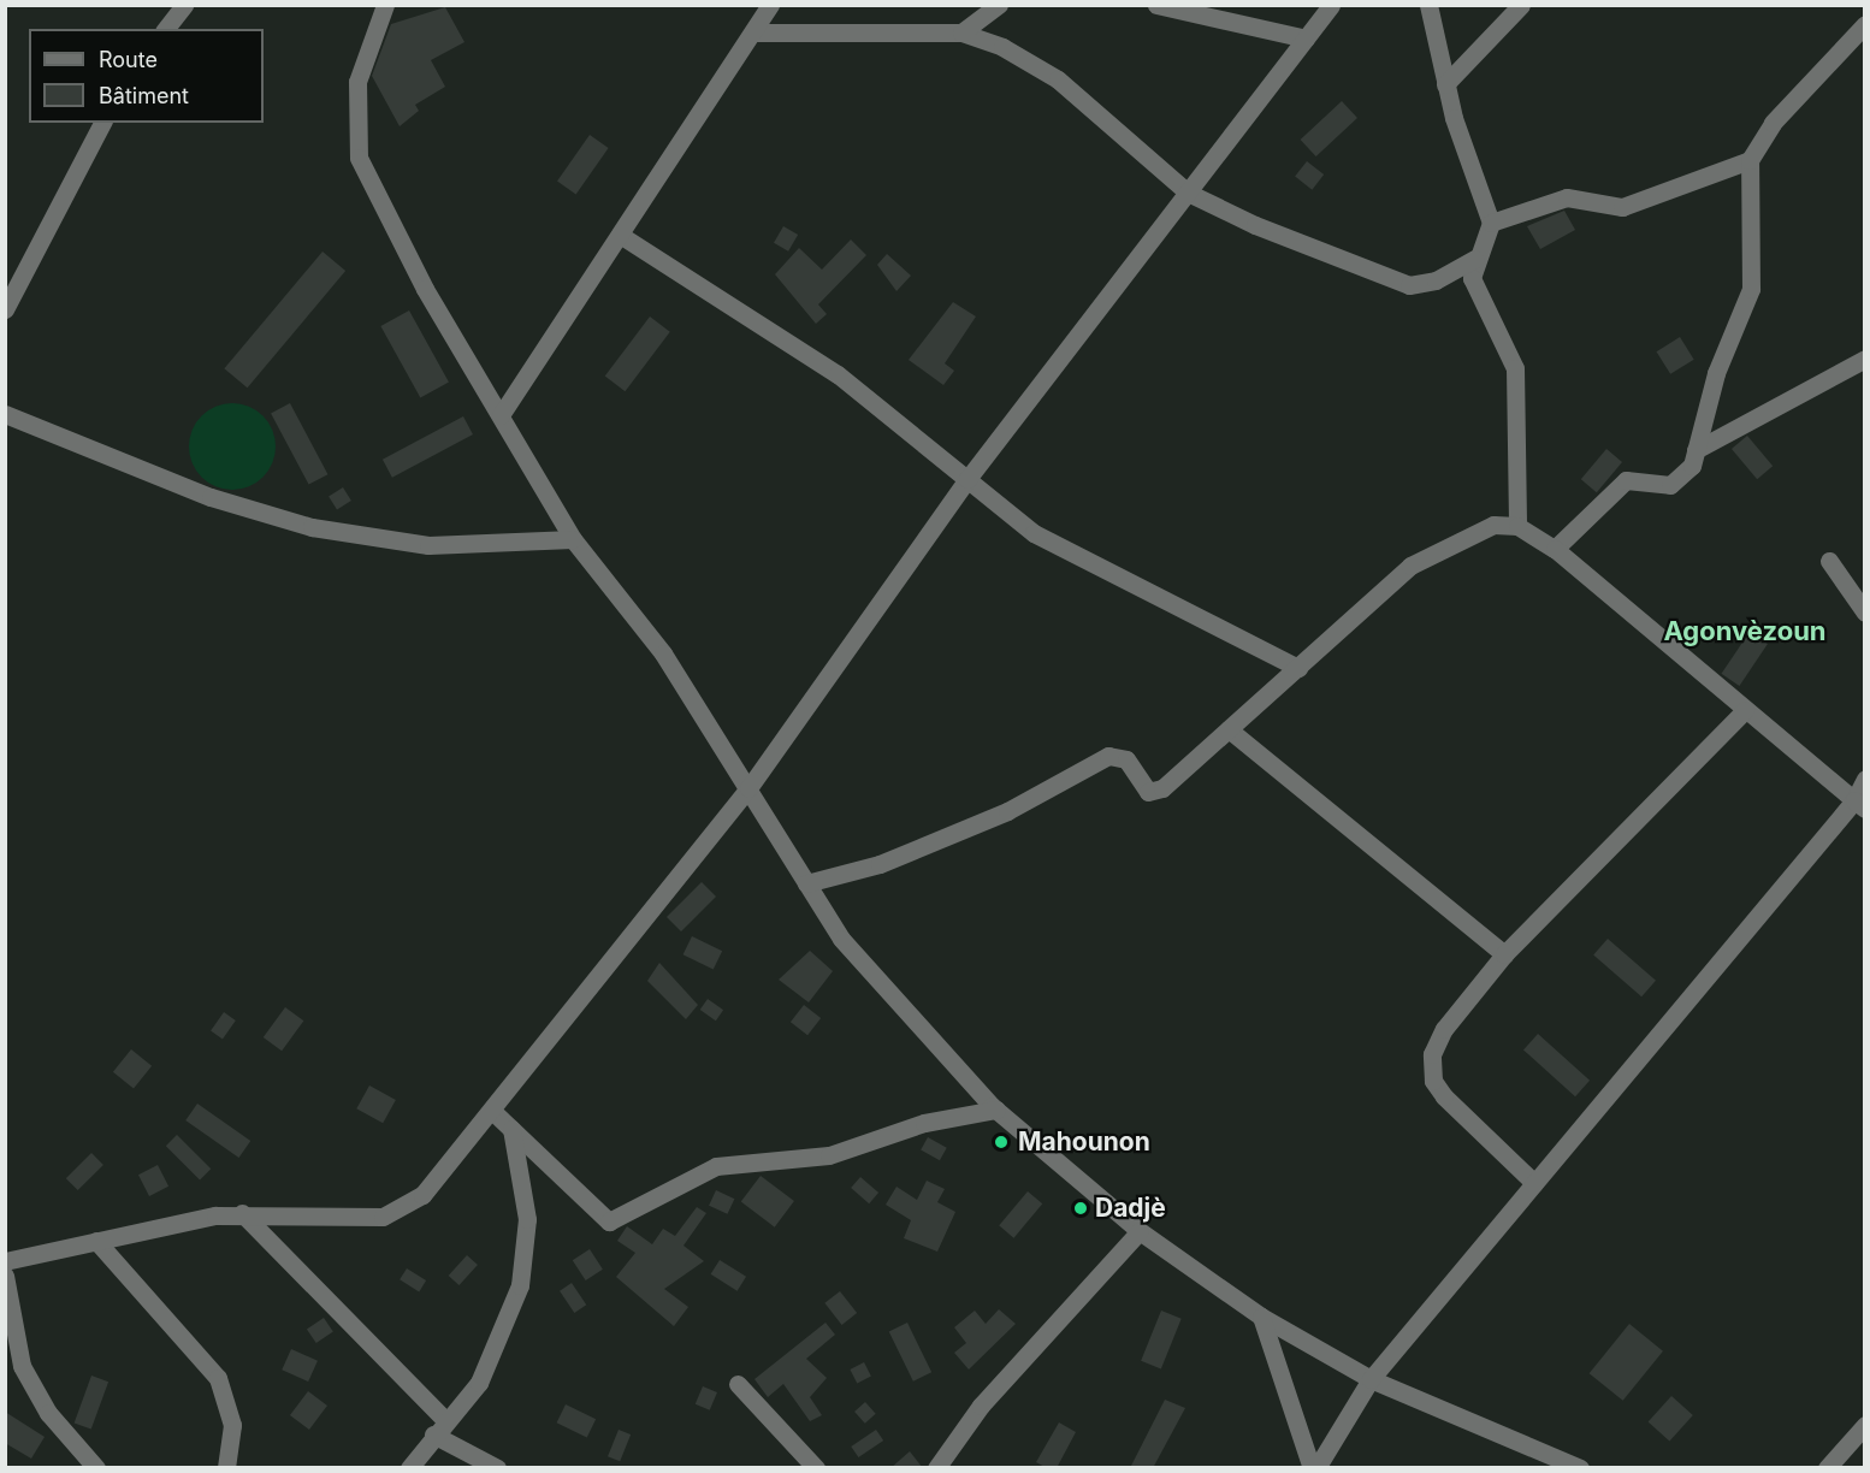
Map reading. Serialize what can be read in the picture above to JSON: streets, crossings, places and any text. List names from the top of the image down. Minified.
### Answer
{"districts":["Agonvèzoun"],"places":["Mahounon","Dadjè"],"legend":["Route","Bâtiment"]}
